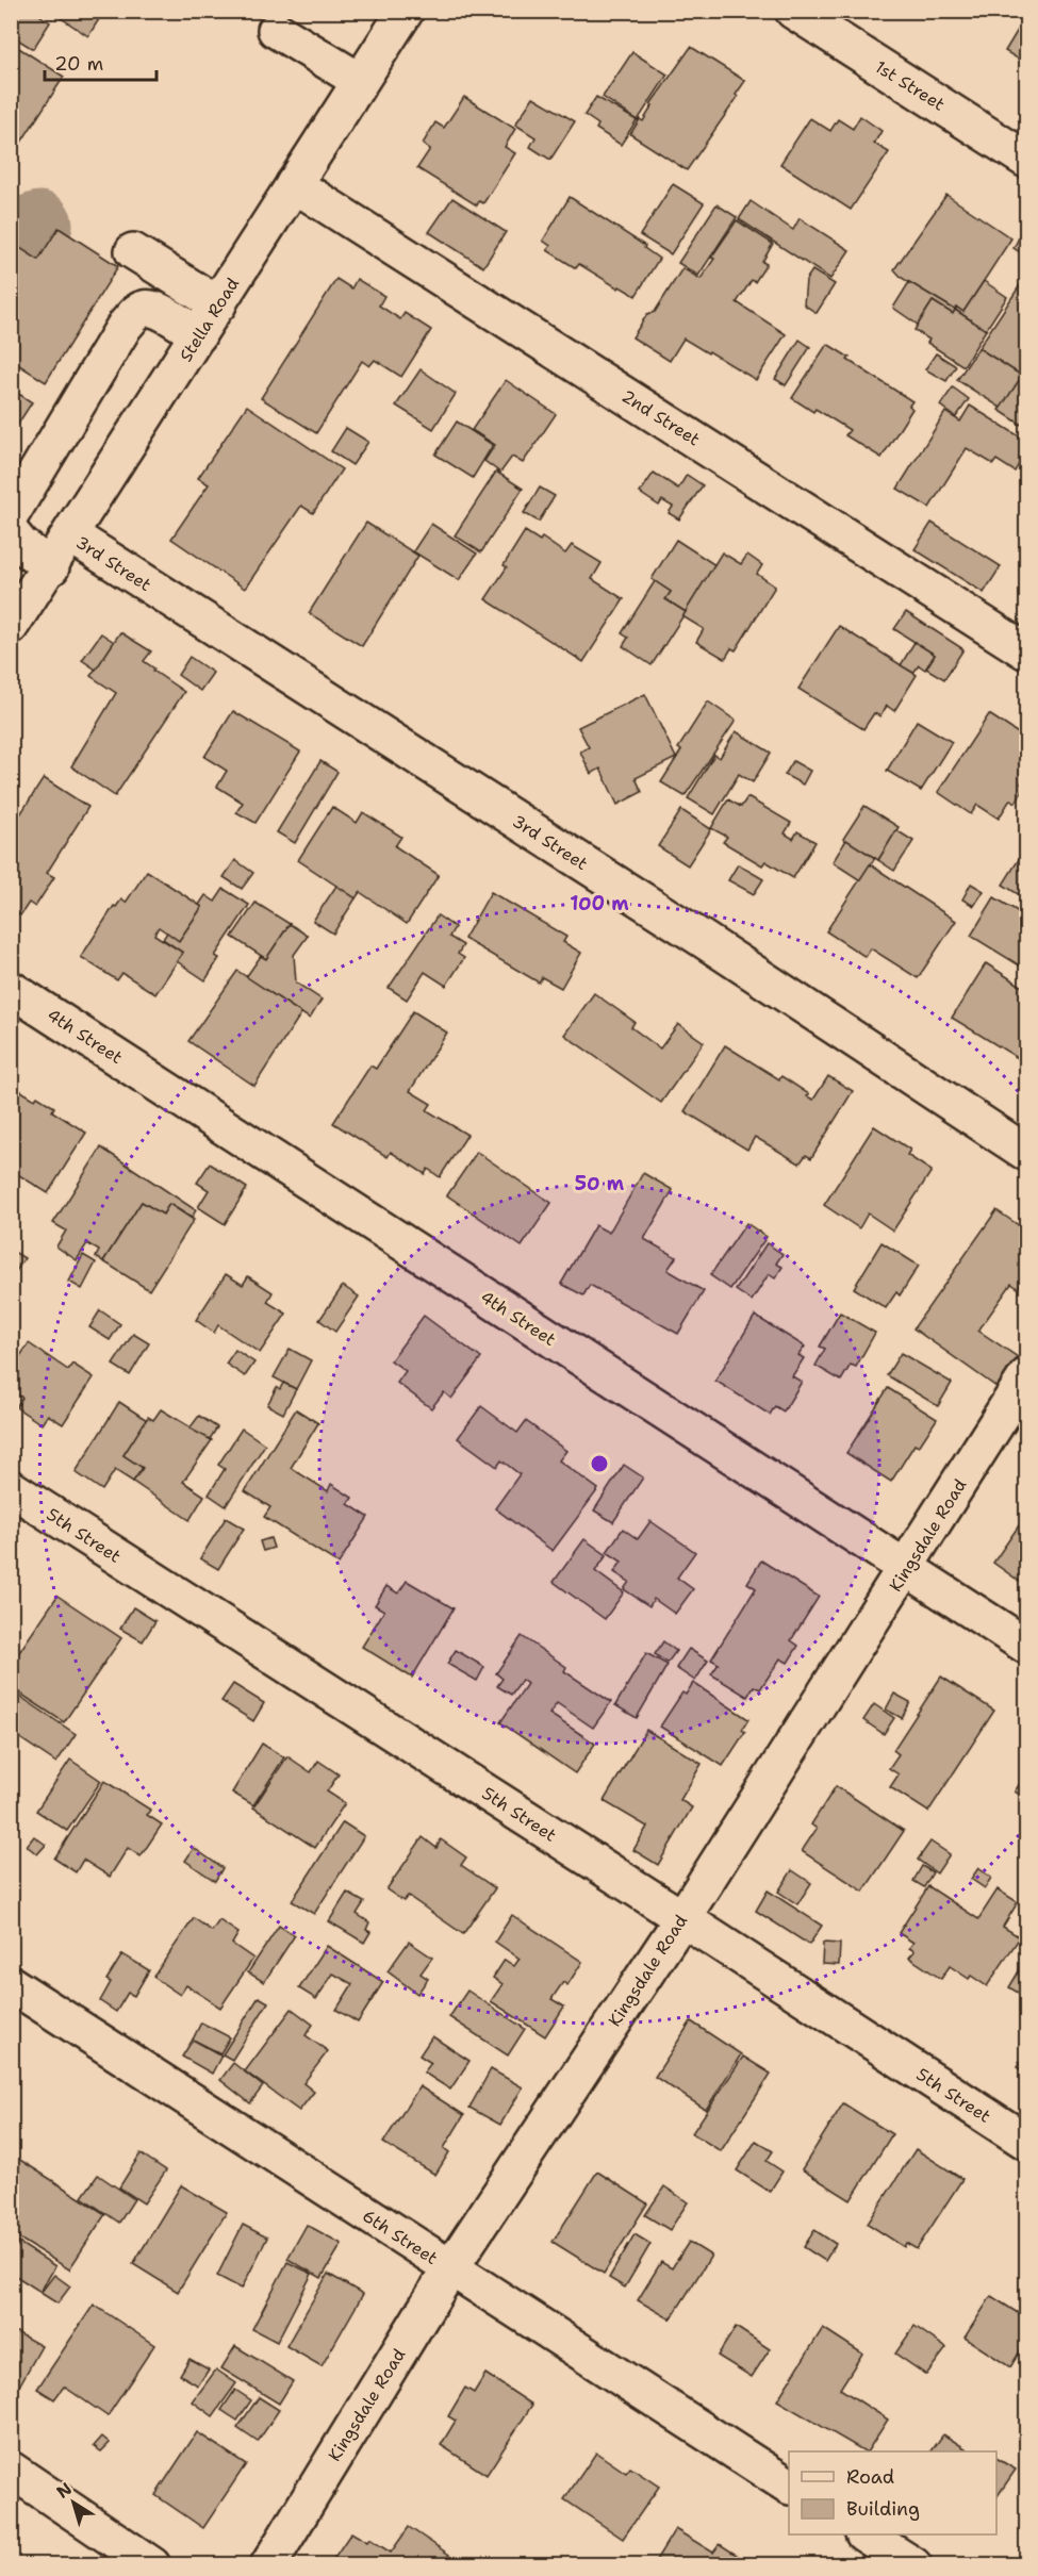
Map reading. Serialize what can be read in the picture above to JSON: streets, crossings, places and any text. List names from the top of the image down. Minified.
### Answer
{"streets":{"street":["1st Street","Stella Road","2nd Street","3rd Street","4th Street","5th Street","Kingsdale Road","6th Street"]},"crossings":[["Stella Road","2nd Street"],["Stella Road","3rd Street"],["4th Street","Kingsdale Road"],["5th Street","Kingsdale Road"],["Kingsdale Road","6th Street"]],"legend":["Road","Building"],"scale_bar":"20 m","north":"top left","rings":["100 m","50 m"]}
